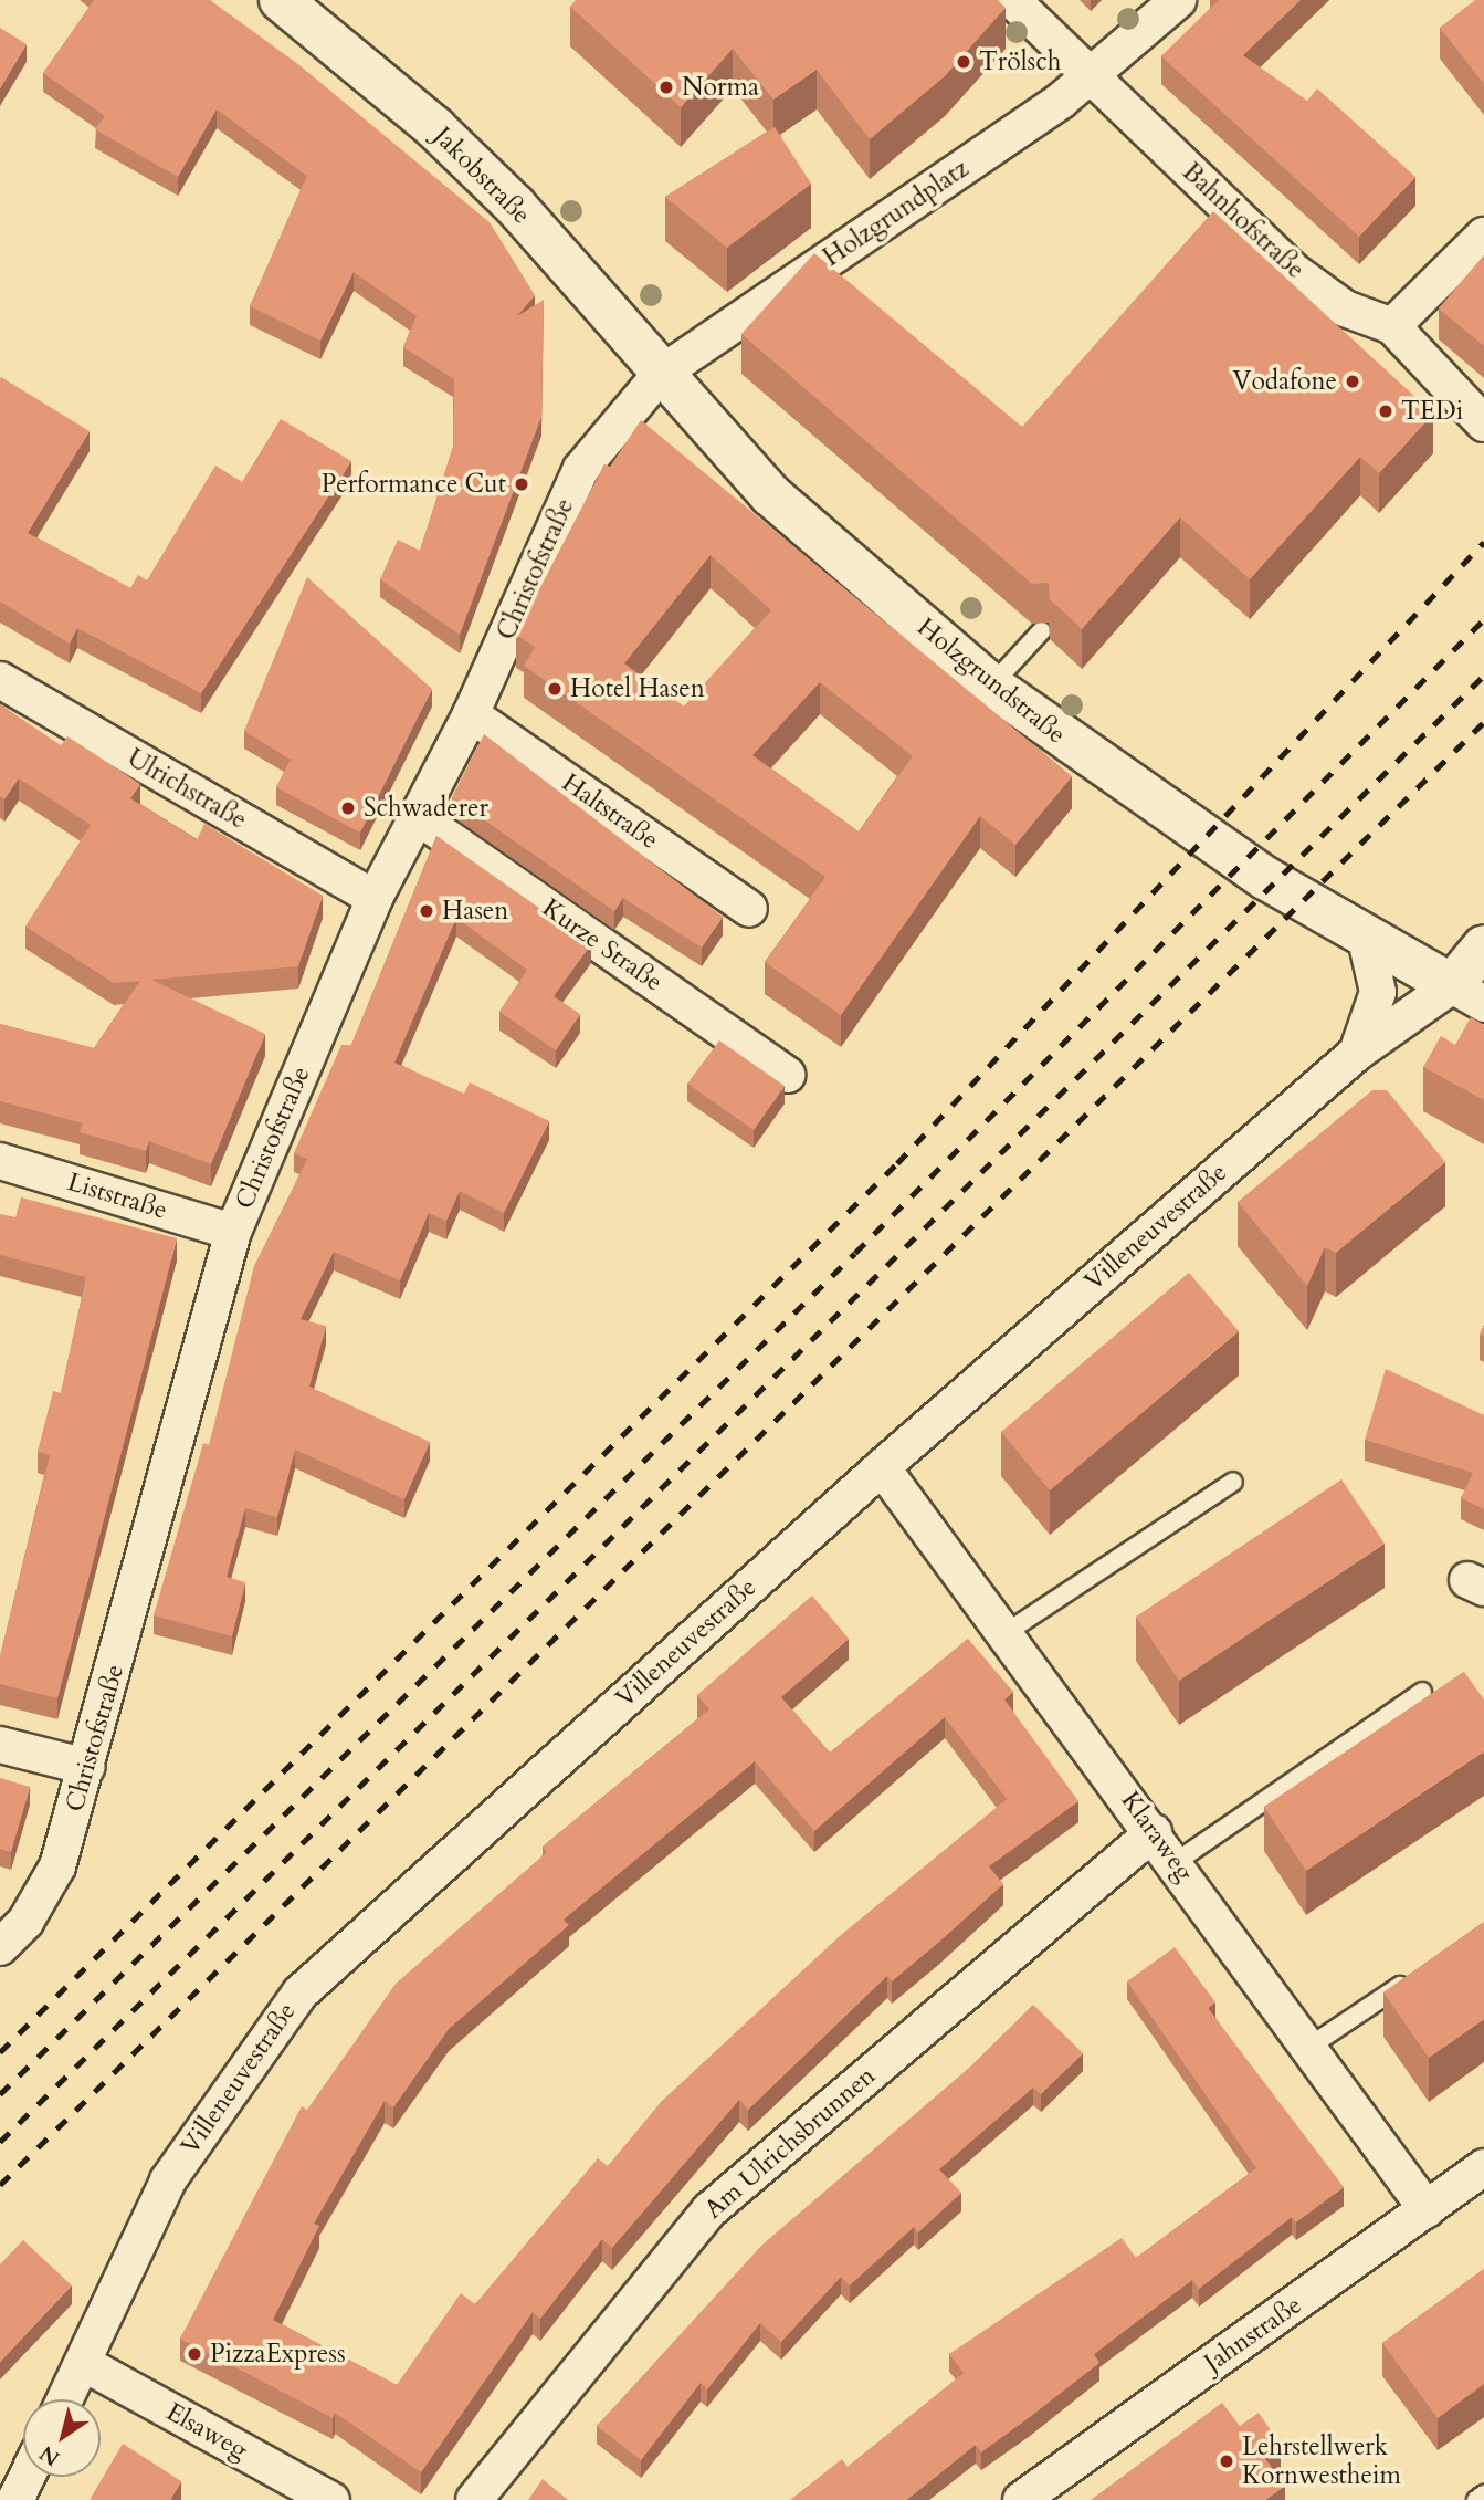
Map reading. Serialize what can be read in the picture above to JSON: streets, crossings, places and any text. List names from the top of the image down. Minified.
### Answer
{"streets":{"main road":["Jakobstraße","Holzgrundstraße"],"street":["Holzgrundplatz","Bahnhofstraße","Christofstraße","Ulrichstraße","Haltstraße","Kurze Straße","Liststraße","Villeneuvestraße","Klaraweg","Am Ulrichsbrunnen","Jahnstraße","Elsaweg"]},"crossings":[["Jakobstraße","Holzgrundplatz"],["Jakobstraße","Christofstraße"],["Jakobstraße","Holzgrundstraße"],["Holzgrundplatz","Bahnhofstraße"],["Holzgrundplatz","Christofstraße"],["Holzgrundplatz","Holzgrundstraße"],["Christofstraße","Holzgrundstraße"],["Christofstraße","Ulrichstraße"],["Christofstraße","Haltstraße"],["Christofstraße","Kurze Straße"],["Christofstraße","Liststraße"],["Holzgrundstraße","Villeneuvestraße"],["Villeneuvestraße","Klaraweg"],["Villeneuvestraße","Elsaweg"],["Klaraweg","Am Ulrichsbrunnen"],["Klaraweg","Jahnstraße"]],"places":["Trölsch","Norma","Vodafone","TEDi","Performance Cut","Hotel Hasen","Schwaderer","Hasen","PizzaExpress","Lehrstellwerk Kornwestheim"],"north":"bottom left"}
